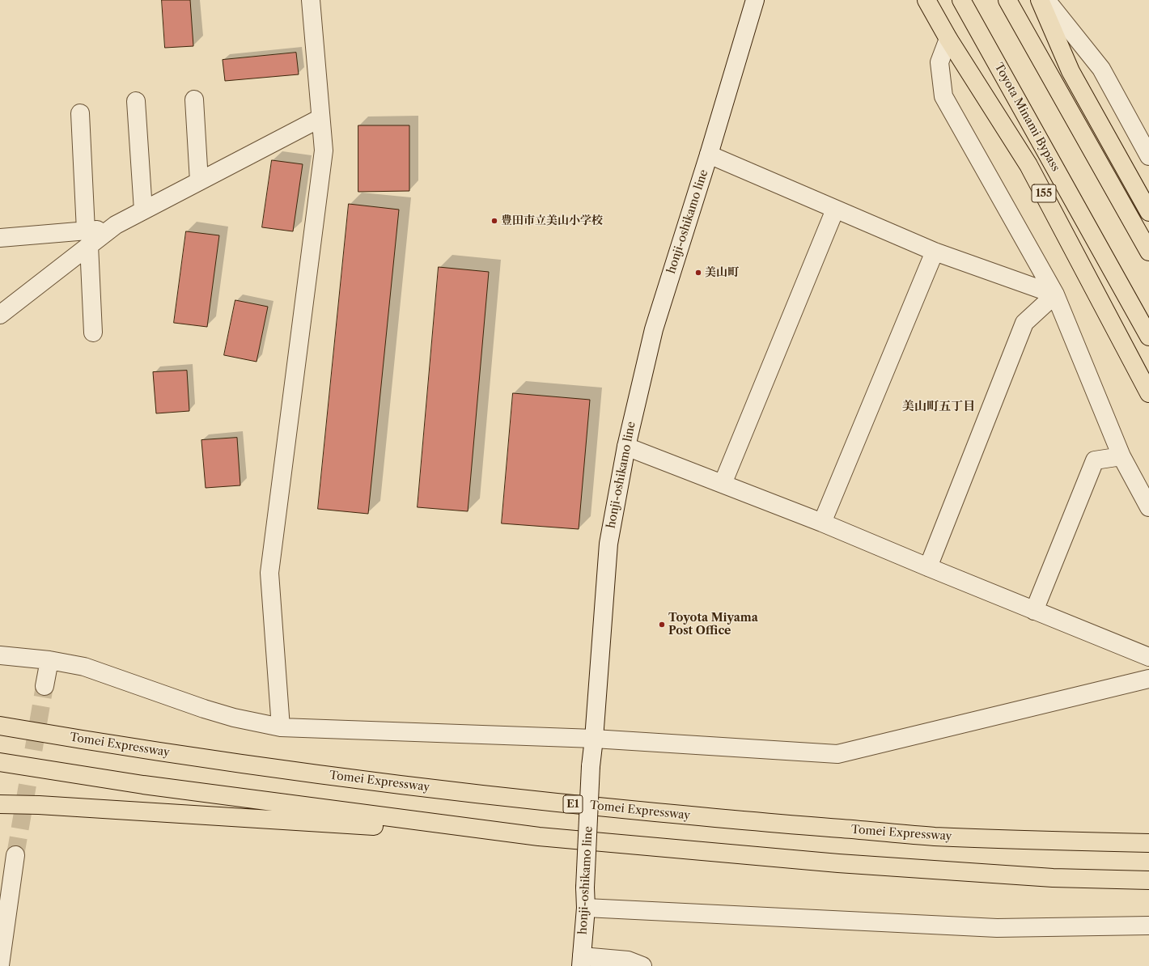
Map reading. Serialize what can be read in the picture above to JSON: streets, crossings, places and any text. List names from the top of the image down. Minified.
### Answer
{"streets":{"highway":["Toyota Minami Bypass","155","Tomei Expressway","E1"],"street":["honji-oshikamo line"]},"districts":["美山町五丁目"],"places":["豊田市立美山小学校","美山町","Toyota Miyama Post Office"]}
